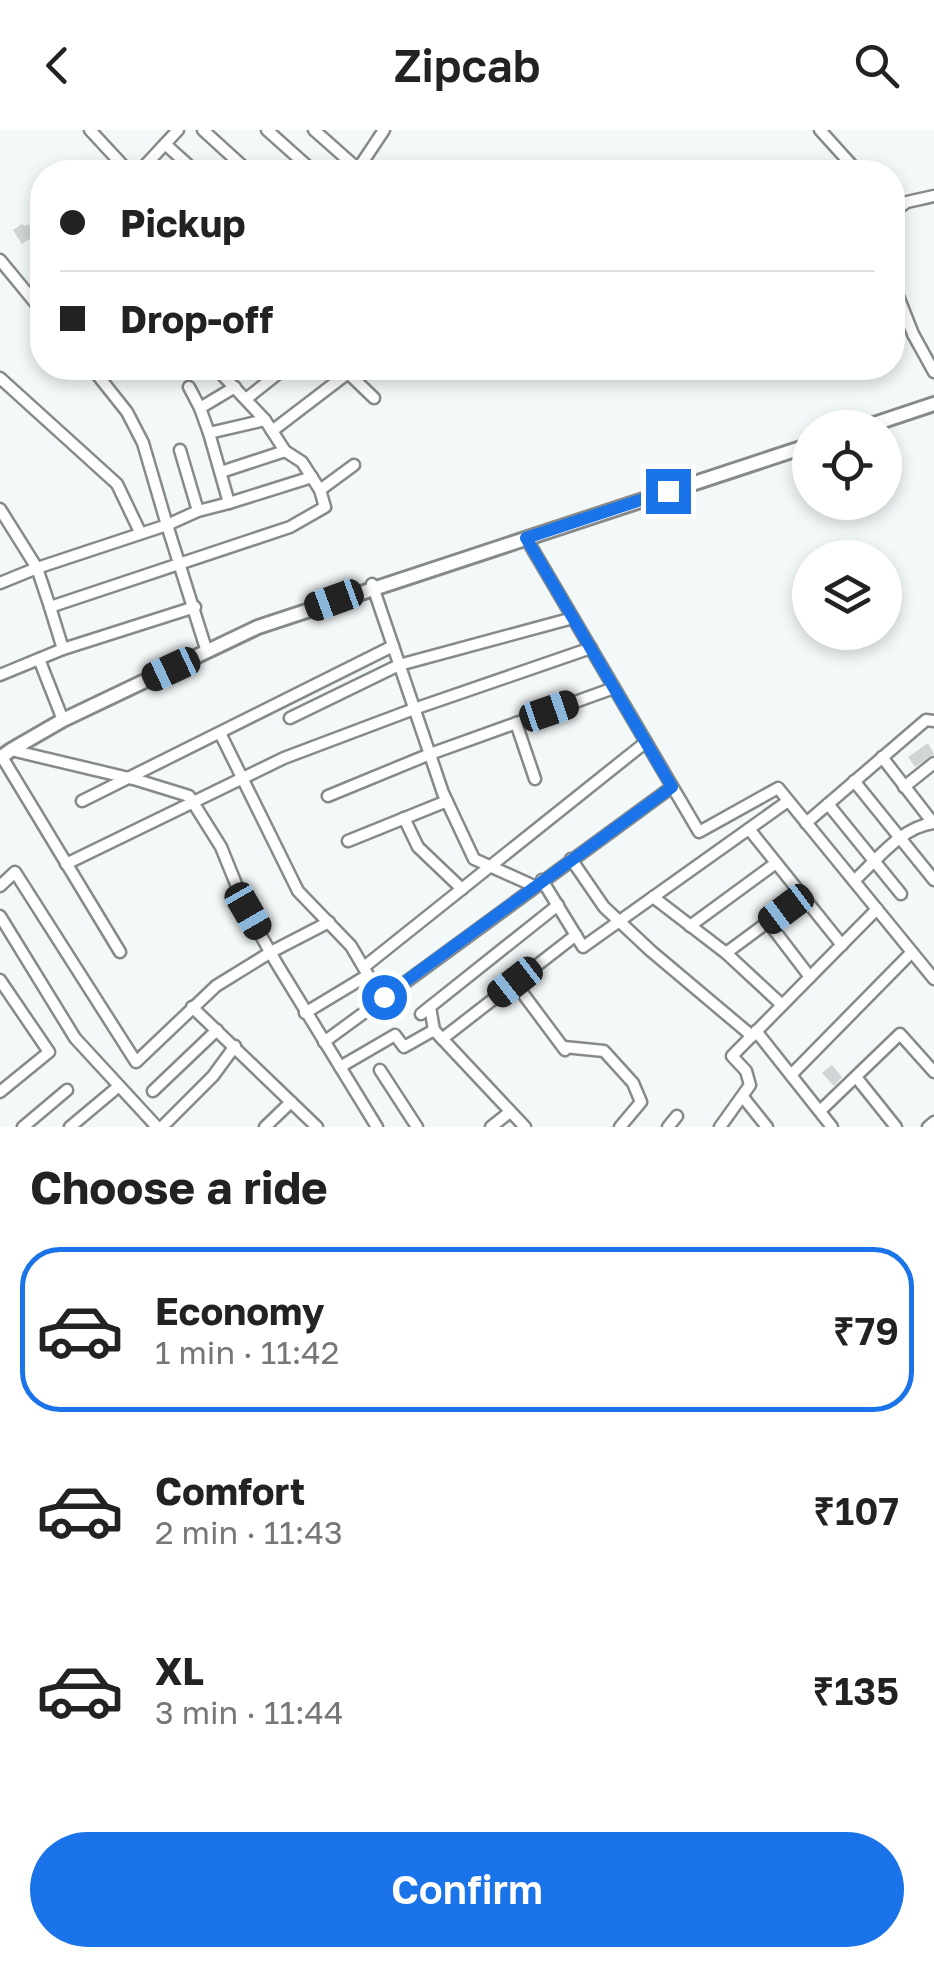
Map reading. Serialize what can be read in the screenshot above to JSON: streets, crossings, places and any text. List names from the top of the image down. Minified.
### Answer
{"page":{"header":"Zipcab","banner":["Pickup","Drop-off"],"heading":"Choose a ride","list":[{"name":"Economy","note":"1 min · 11:42","value":"₹79"},{"name":"Comfort","note":"2 min · 11:43","value":"₹107"},{"name":"XL","note":"3 min · 11:44","value":"₹135"}],"buttons":"Confirm"}}
